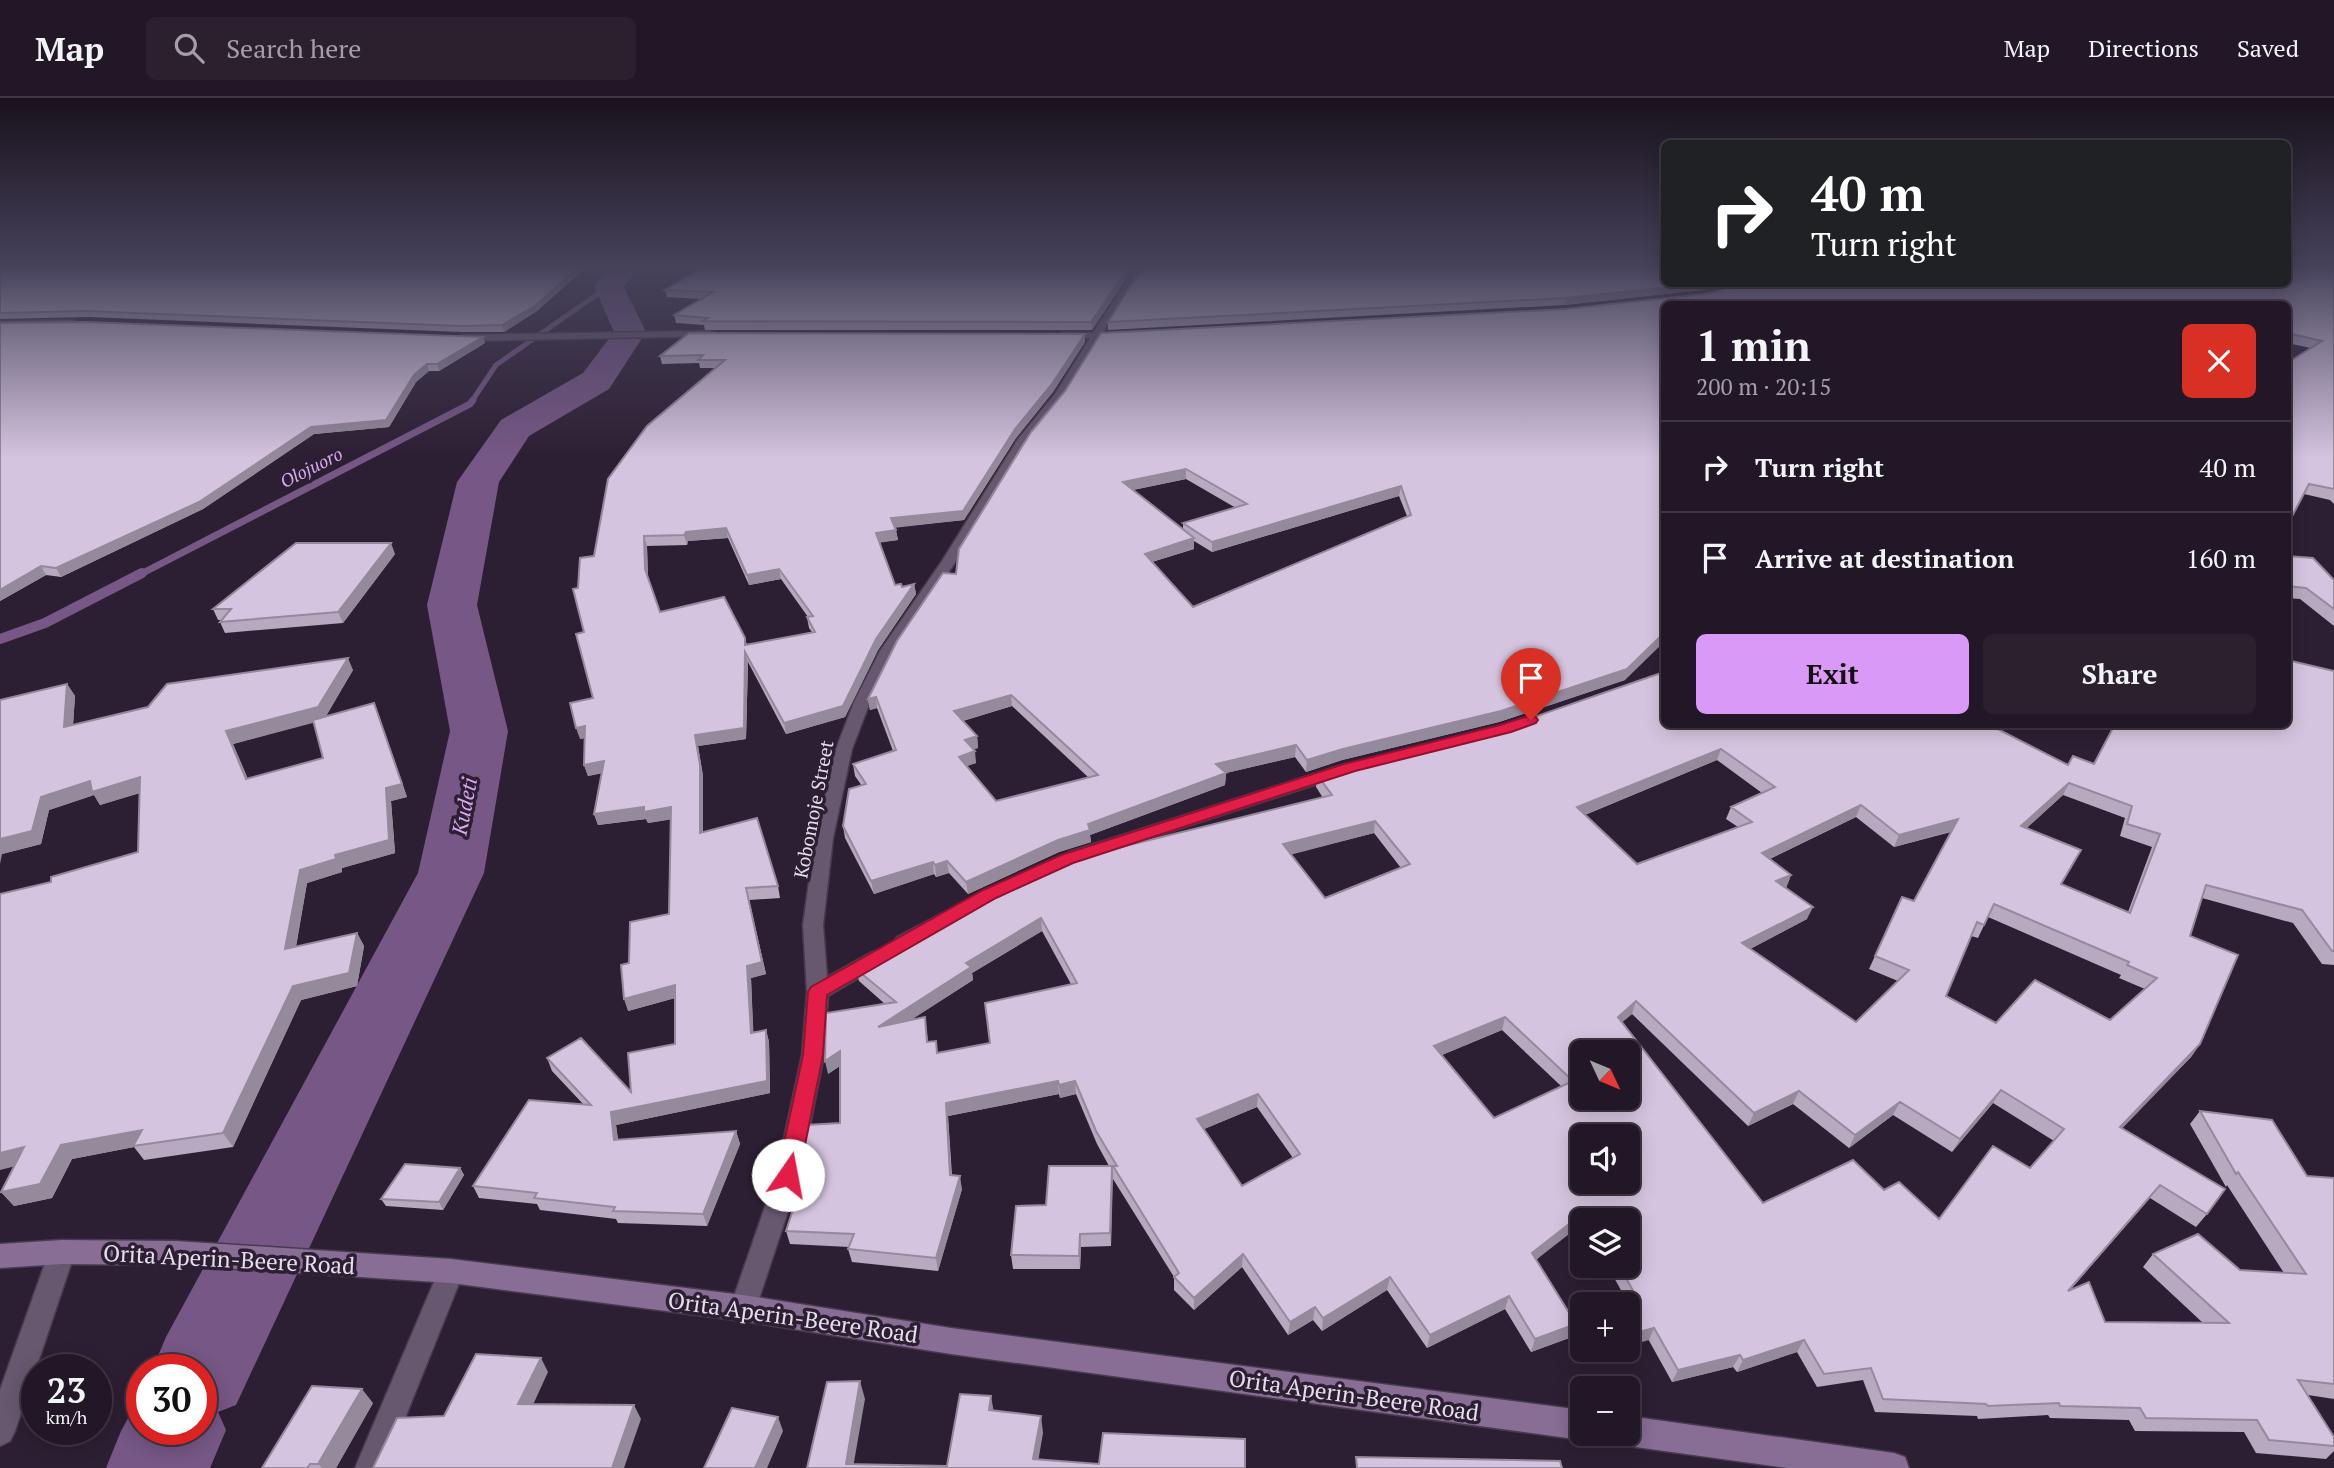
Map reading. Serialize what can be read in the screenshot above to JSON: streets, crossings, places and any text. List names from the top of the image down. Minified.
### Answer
{"streets":{"main road":["Orita Aperin-Beere Road"],"street":["Kobomoje Street"]},"crossings":[["Kobomoje Street","Orita Aperin-Beere Road"]],"water":["Olojuoro","Kudeti"],"north":"bottom right","page":{"header":"Map","search":"Search here","nav":["Map","Directions","Saved"],"turn":["40 m","Turn right"],"heading":["1 min","200 m · 20:15"],"list":[{"name":"Turn right","value":"40 m"},{"name":"Arrive at destination","value":"160 m"}],"buttons":["Exit","Share"],"map_buttons":["+","−"],"speed":"23 km/h","limit":"30"}}
